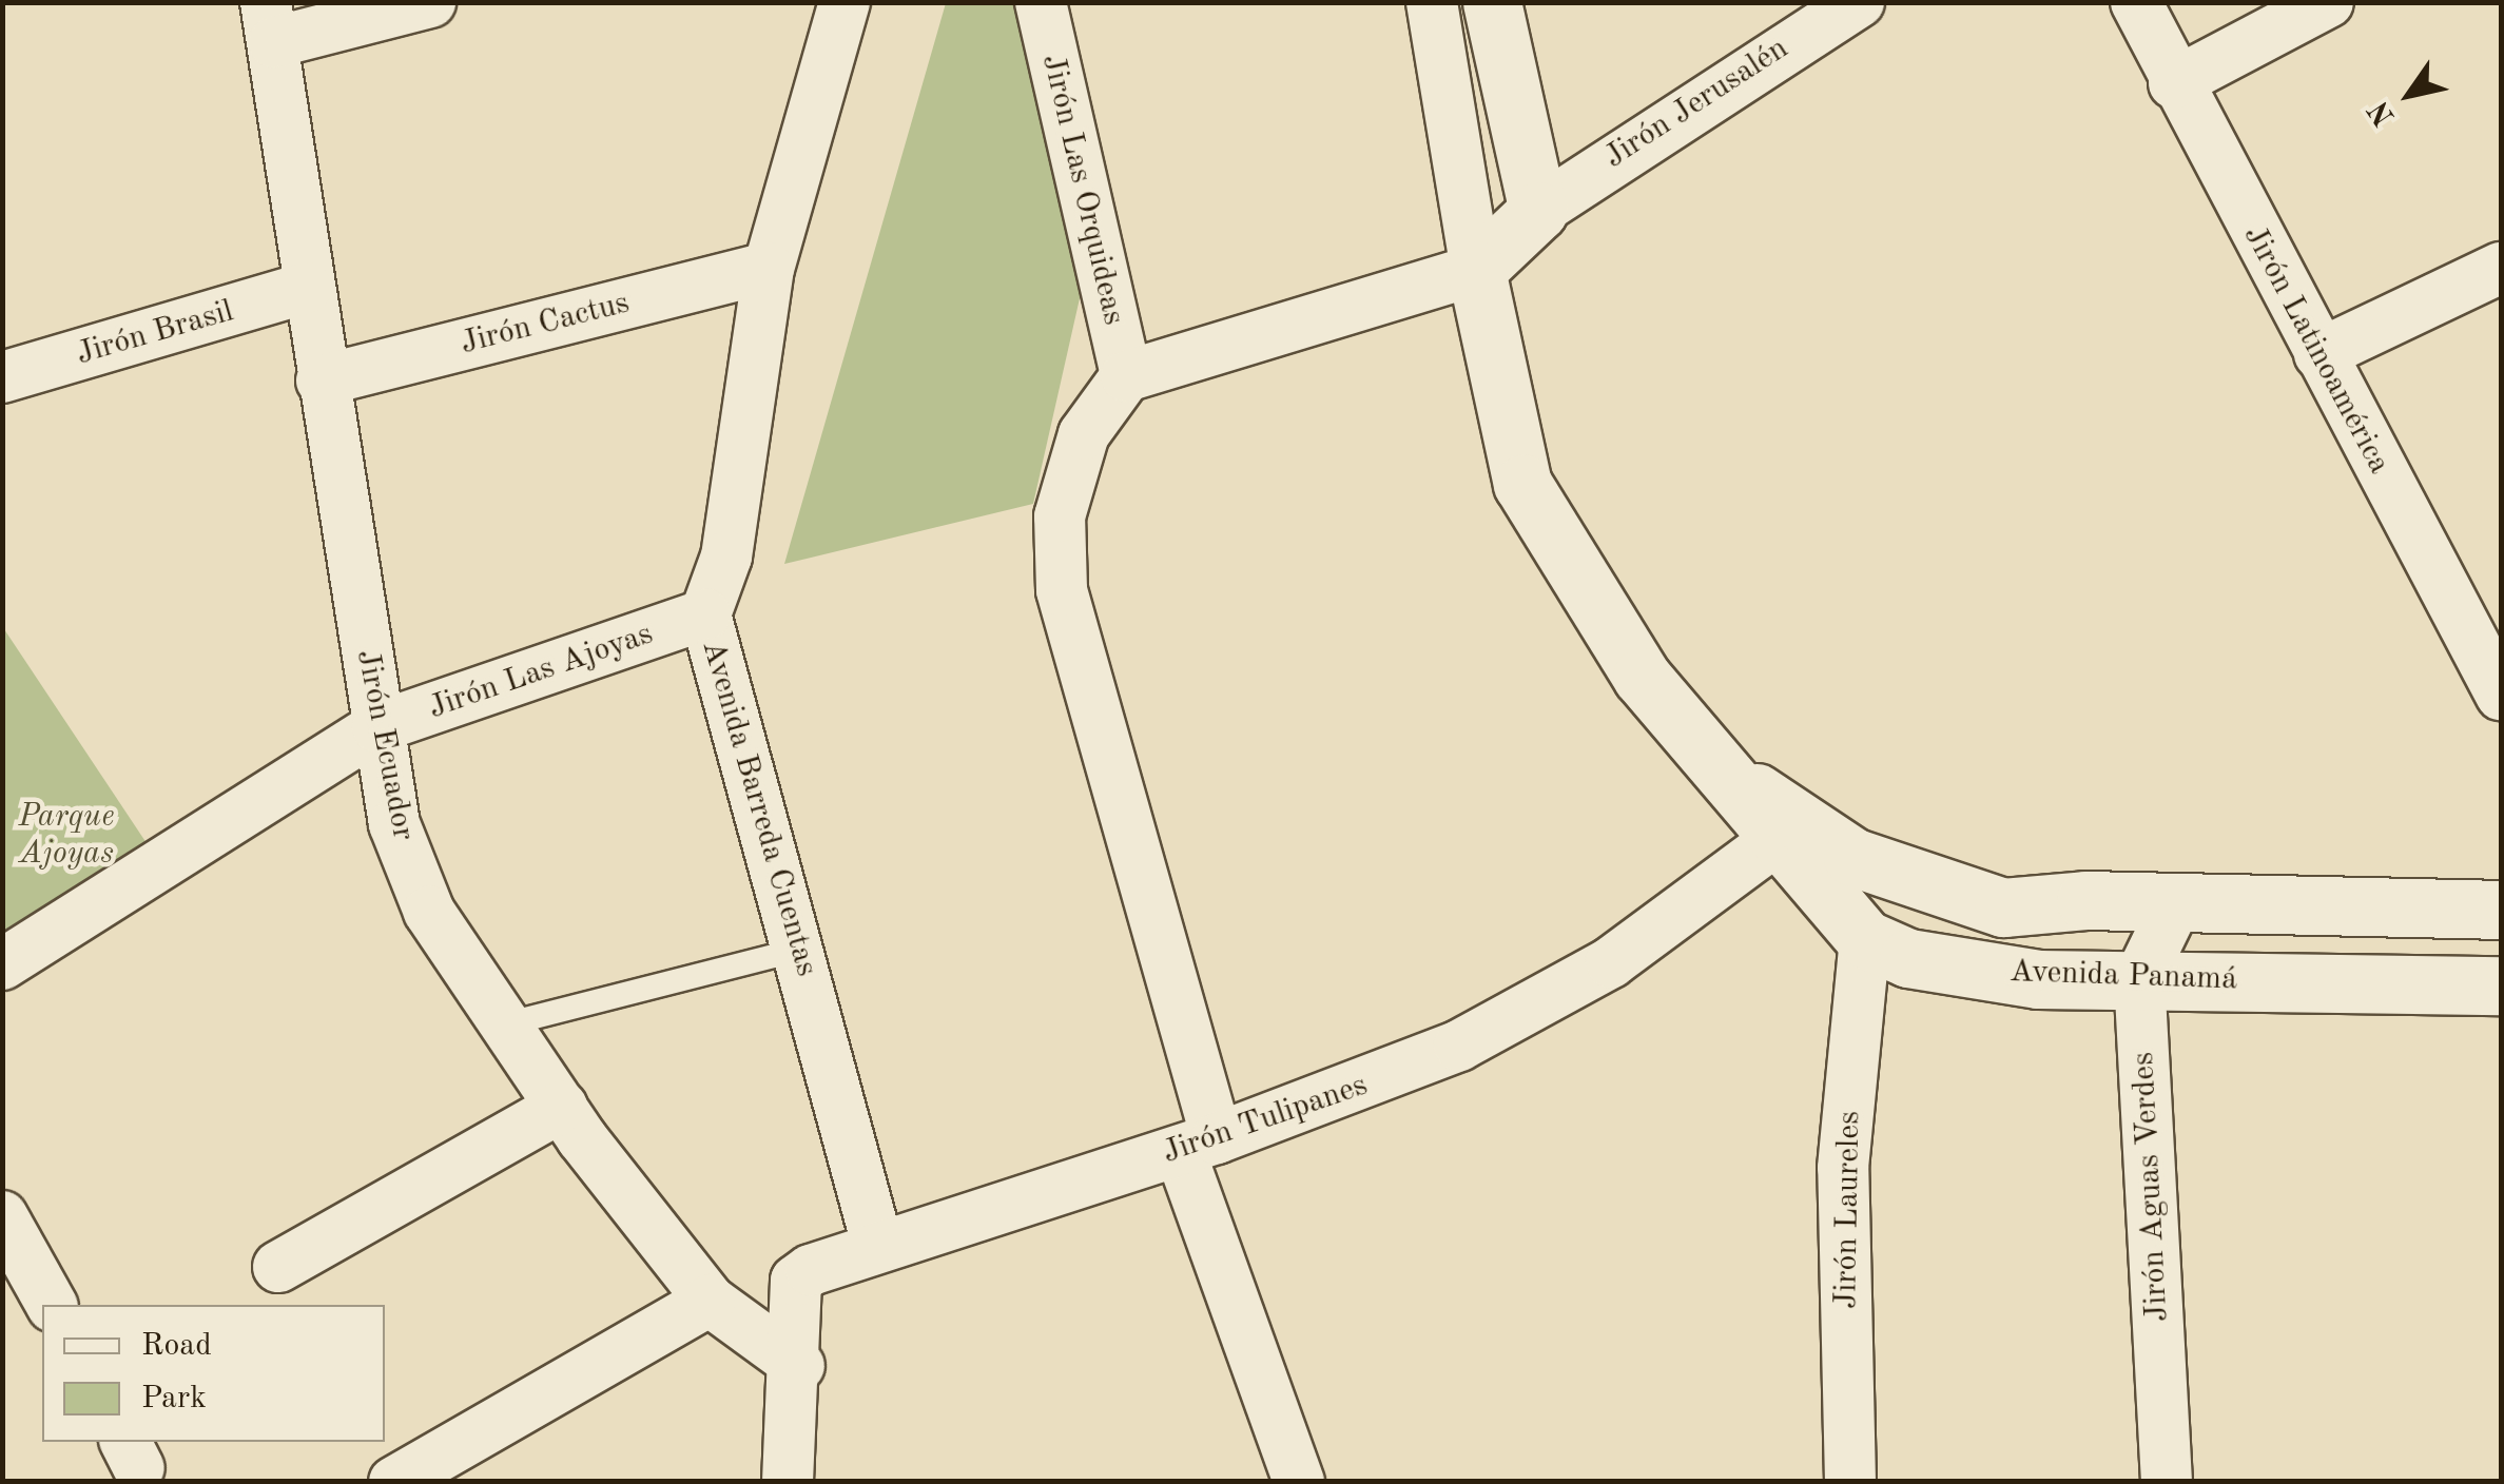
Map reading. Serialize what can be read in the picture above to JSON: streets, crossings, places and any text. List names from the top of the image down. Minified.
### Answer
{"streets":{"street":["Jirón Jerusalén","Jirón Las Orquideas","Jirón Cactus","Jirón Brasil","Jirón Latinoamérica","Jirón Las Ajoyas","Jirón Ecuador","Avenida Barreda Cuentas","Avenida Panamá","Jirón Tulipanes","Jirón Aguas Verdes","Jirón Laureles"]},"crossings":[["Jirón Cactus","Jirón Ecuador"],["Jirón Cactus","Avenida Barreda Cuentas"],["Jirón Brasil","Jirón Ecuador"],["Jirón Las Ajoyas","Jirón Ecuador"],["Jirón Las Ajoyas","Avenida Barreda Cuentas"],["Jirón Ecuador","Jirón Tulipanes"],["Avenida Barreda Cuentas","Jirón Tulipanes"],["Avenida Panamá","Jirón Tulipanes"],["Avenida Panamá","Jirón Aguas Verdes"],["Avenida Panamá","Jirón Laureles"]],"parks":["Parque Ajoyas"],"legend":["Road","Park"],"north":"bottom left"}
